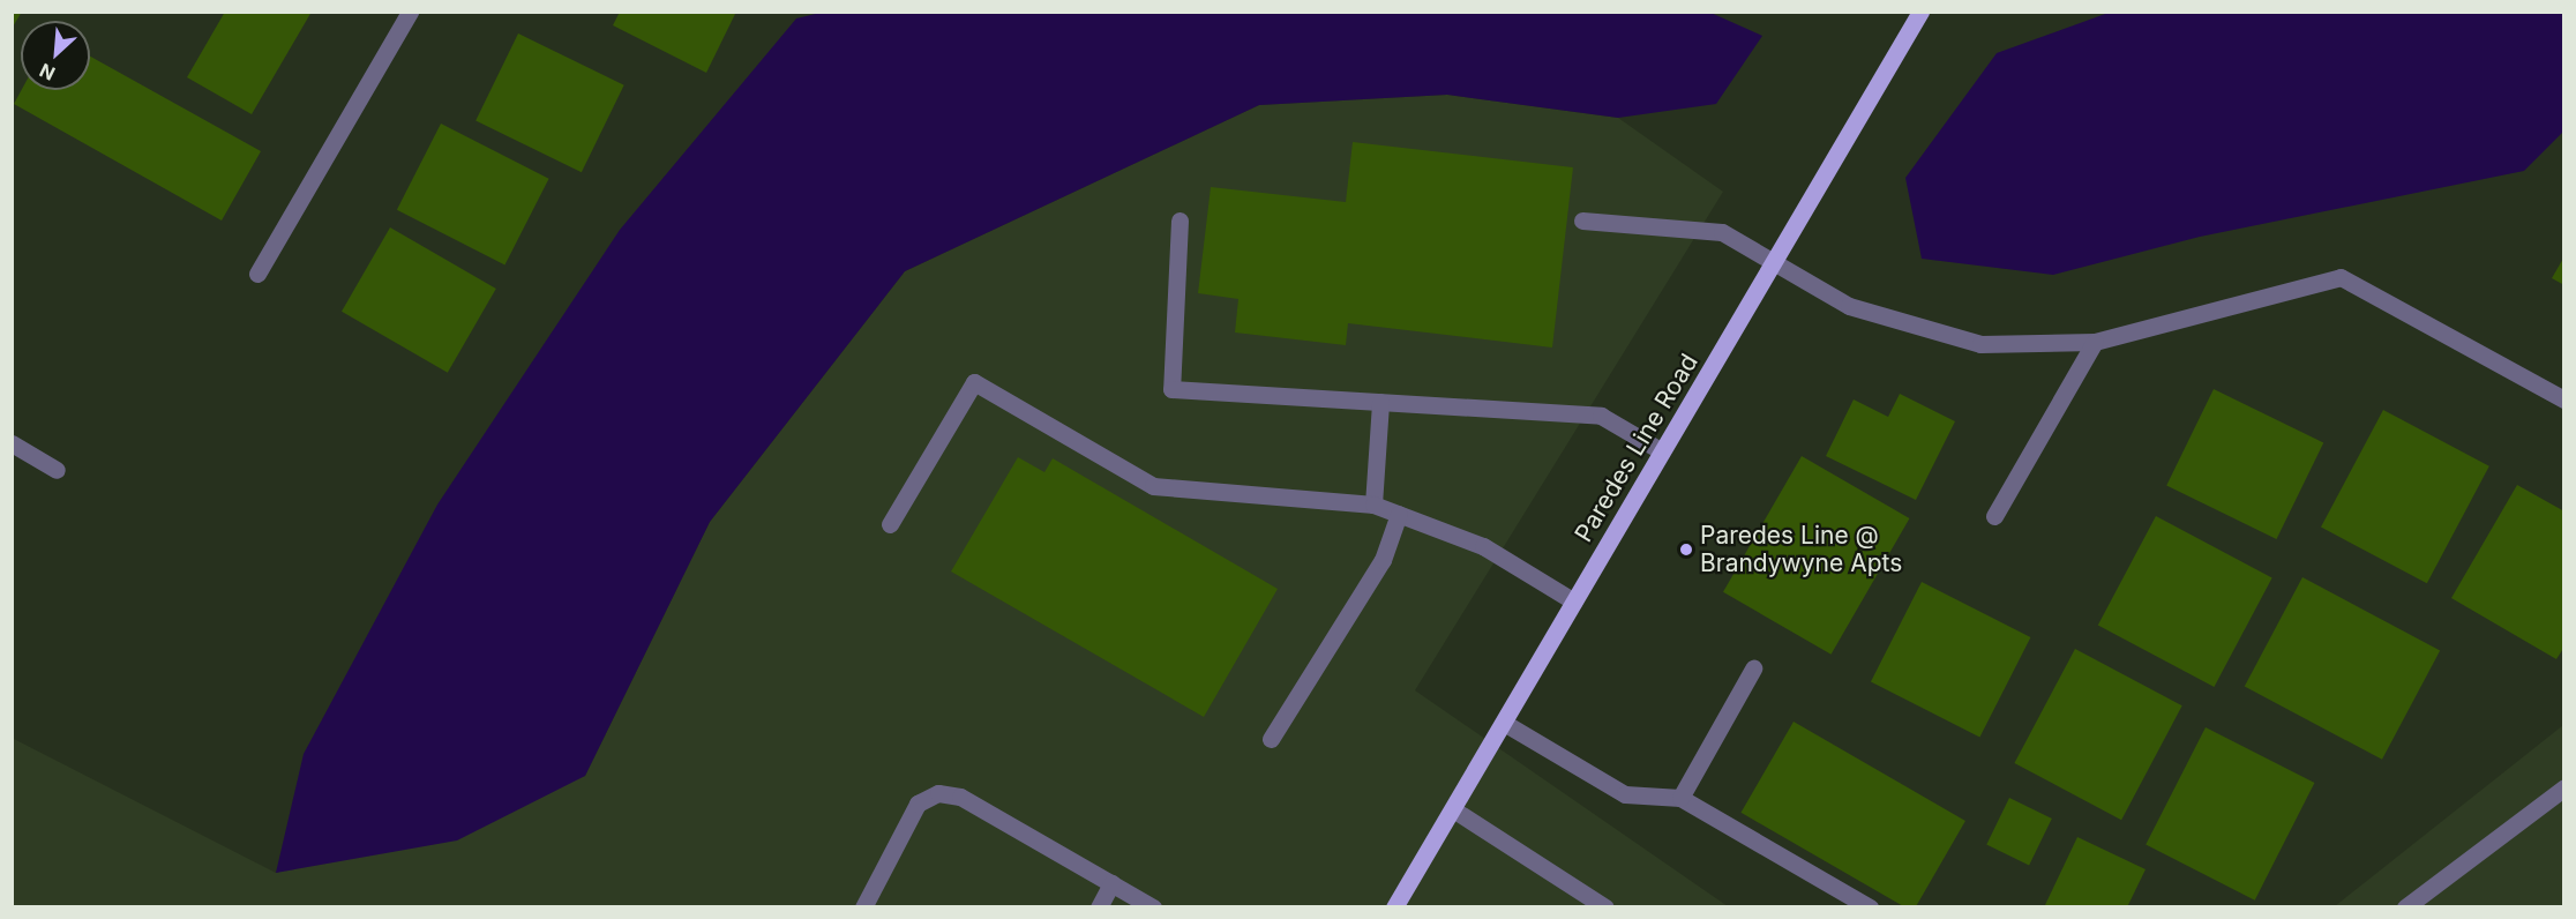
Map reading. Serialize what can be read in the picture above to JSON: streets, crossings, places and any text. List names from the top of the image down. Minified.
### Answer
{"streets":{"main road":["Paredes Line Road"]},"places":["Paredes Line @ Brandywyne Apts"],"north":"bottom left"}
